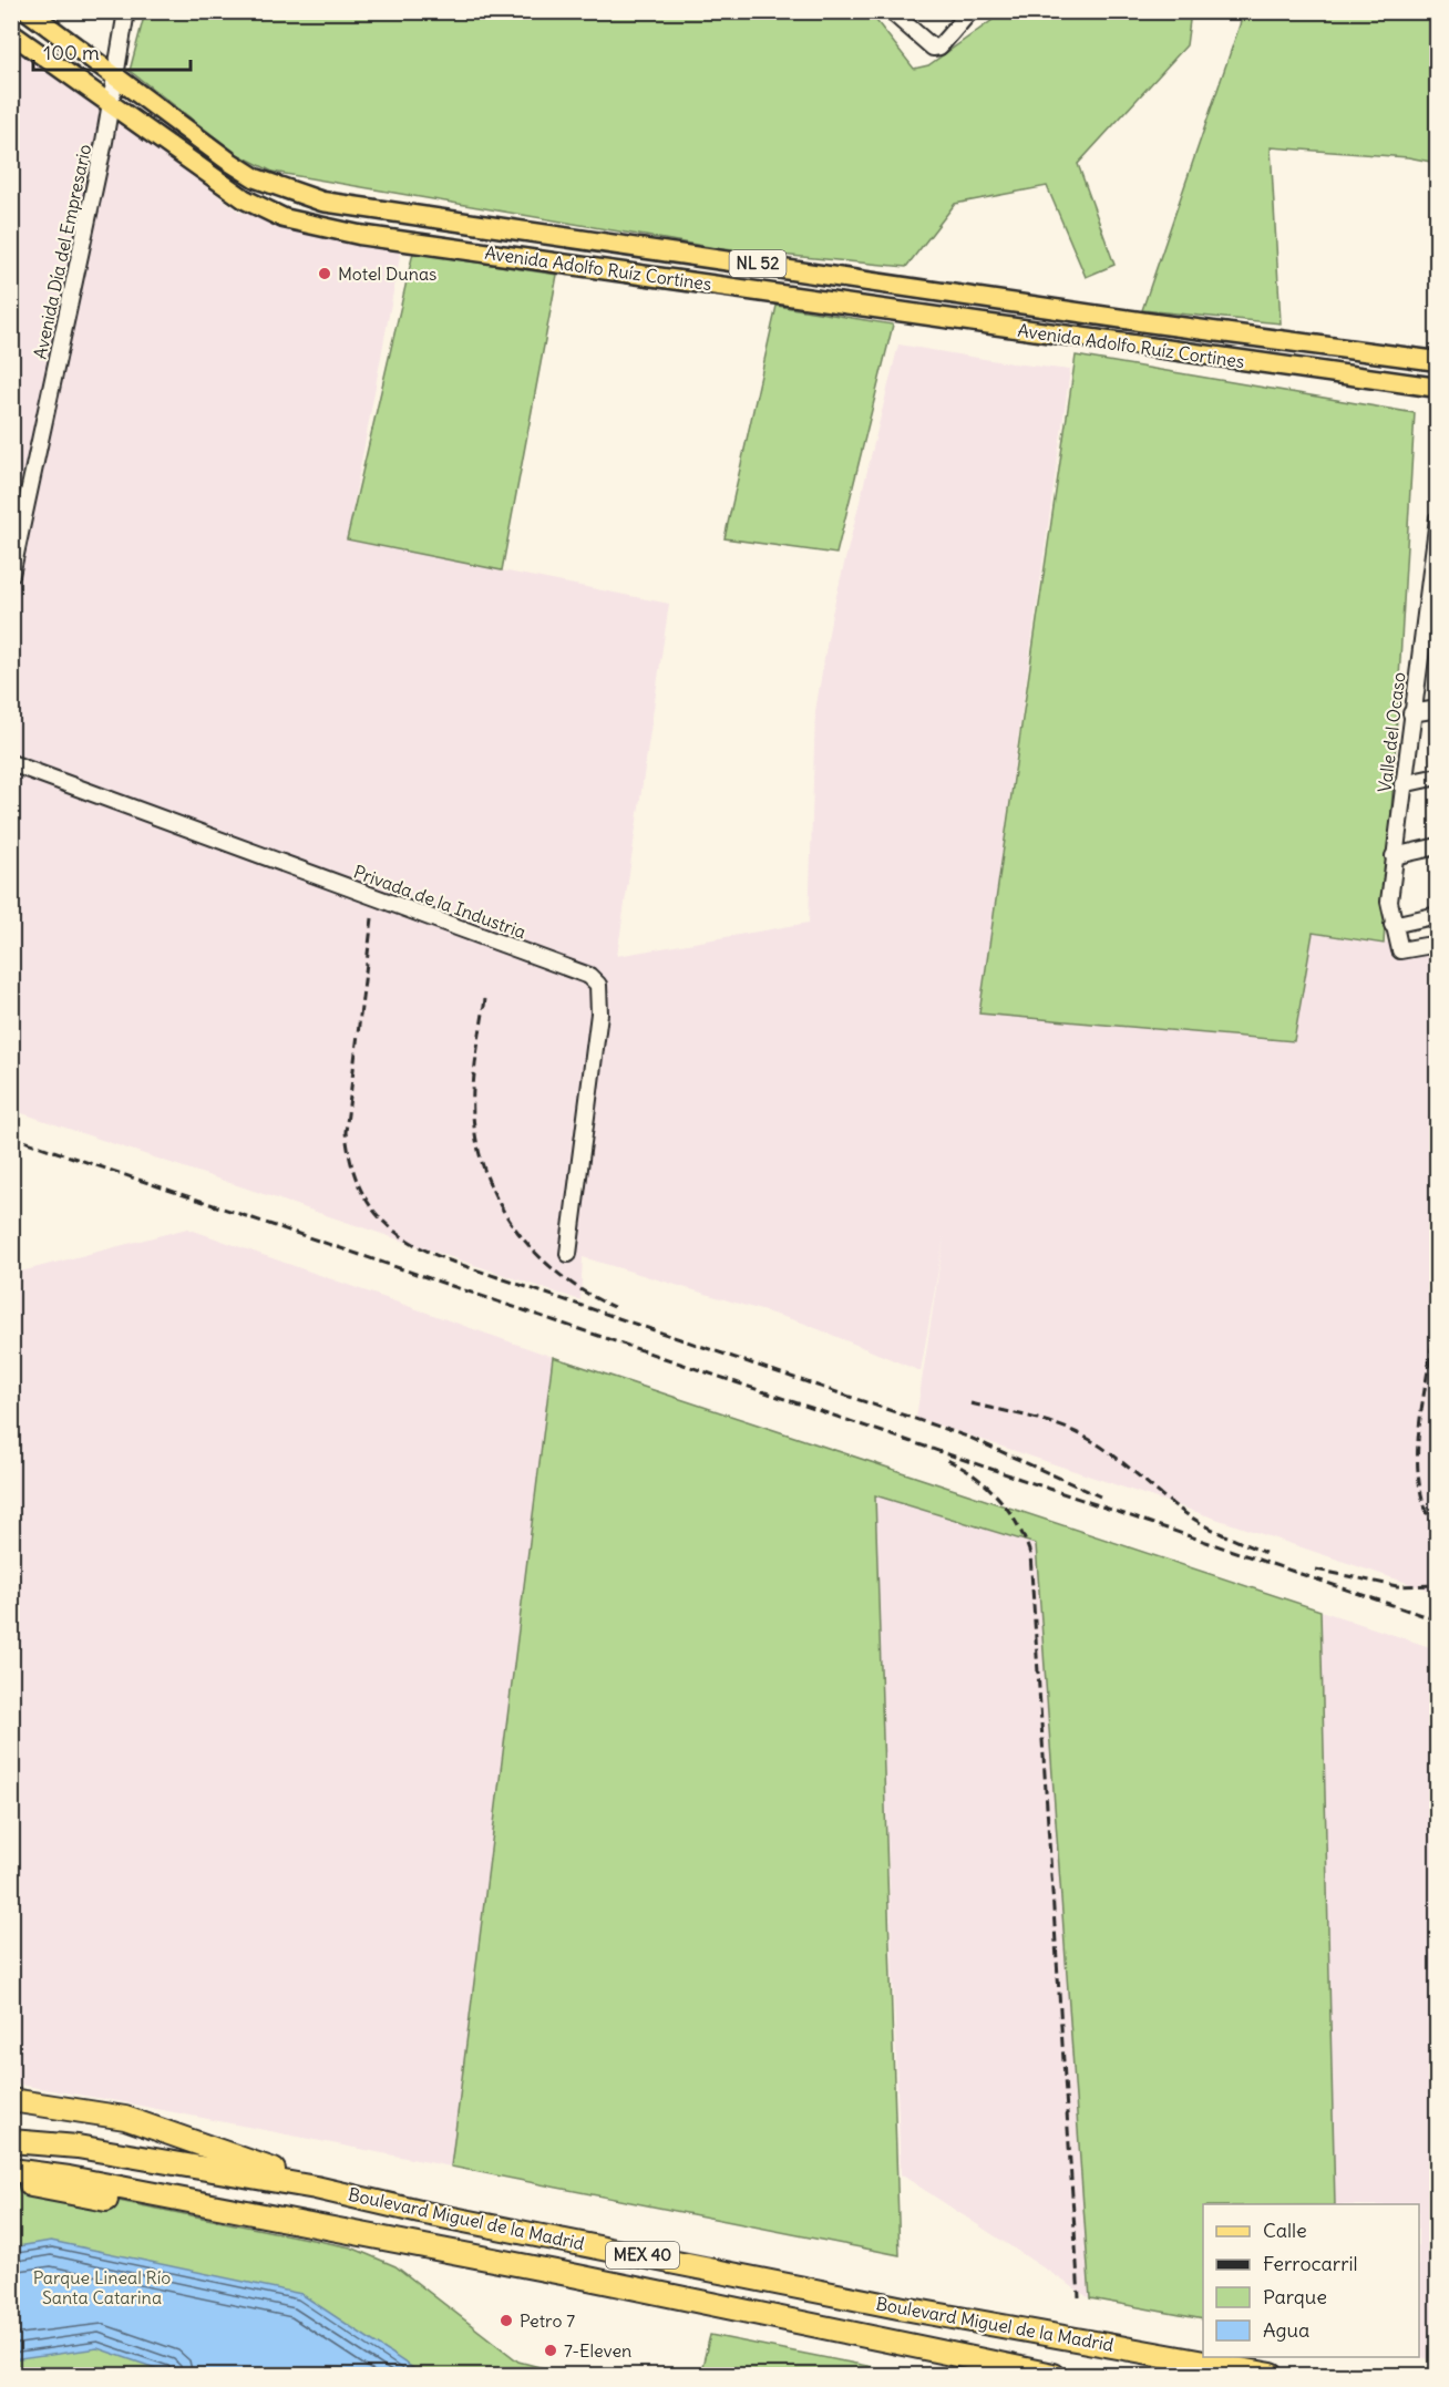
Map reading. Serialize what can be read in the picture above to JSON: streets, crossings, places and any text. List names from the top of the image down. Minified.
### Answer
{"streets":{"highway":["Boulevard Miguel de la Madrid","MEX 40"],"main road":["NL 52","Avenida Adolfo Ruíz Cortines"],"street":["Avenida Día del Empresario","Valle del Ocaso","Privada de la Industria"]},"crossings":[["Avenida Día del Empresario","Avenida Adolfo Ruíz Cortines"]],"parks":["Parque Lineal Río Santa Catarina"],"places":["Motel Dunas","Petro 7","7-Eleven"],"legend":["Calle","Ferrocarril","Parque","Agua"],"scale_bar":"100 m"}
